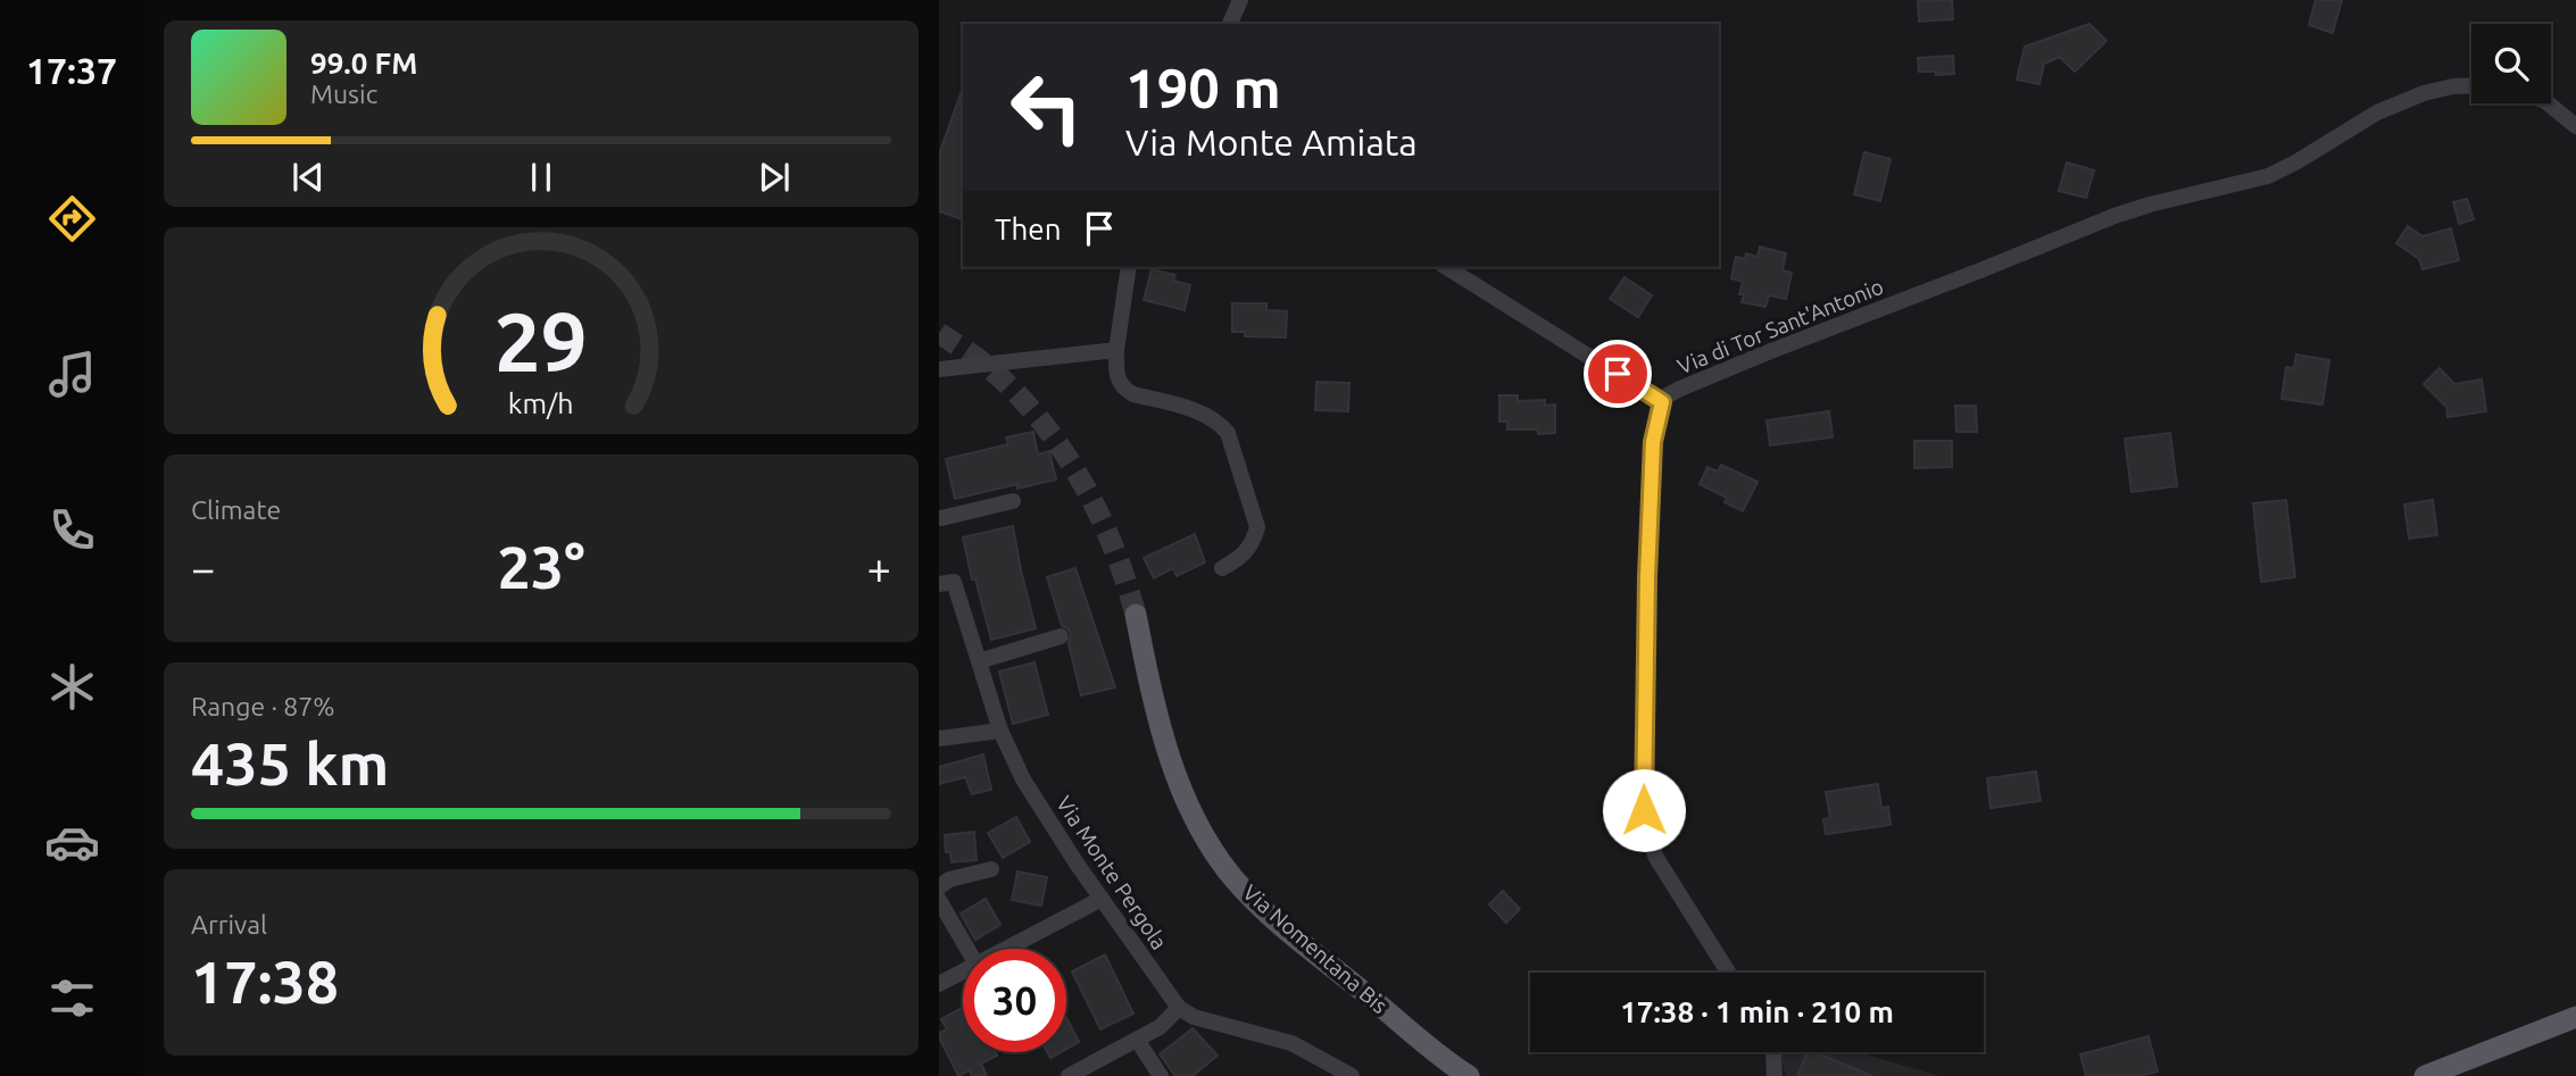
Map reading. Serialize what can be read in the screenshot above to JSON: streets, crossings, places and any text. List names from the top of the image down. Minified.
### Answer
{"streets":{"main road":["Via Nomentana Bis"],"street":["Via di Tor Sant'Antonio","Via Monte Pergola"]},"page":{"tabs":"17:37","turn":["190 m","Via Monte Amiata"],"song":["99.0 FM","Music"],"then":"Then","tile":["Climate",["Range · 87%","435 km"],["Arrival","17:38"]],"heat":["−","23°","+"],"limit":"30","trip":"17:38 · 1 min · 210 m","gauge":["29","km/h"]}}
